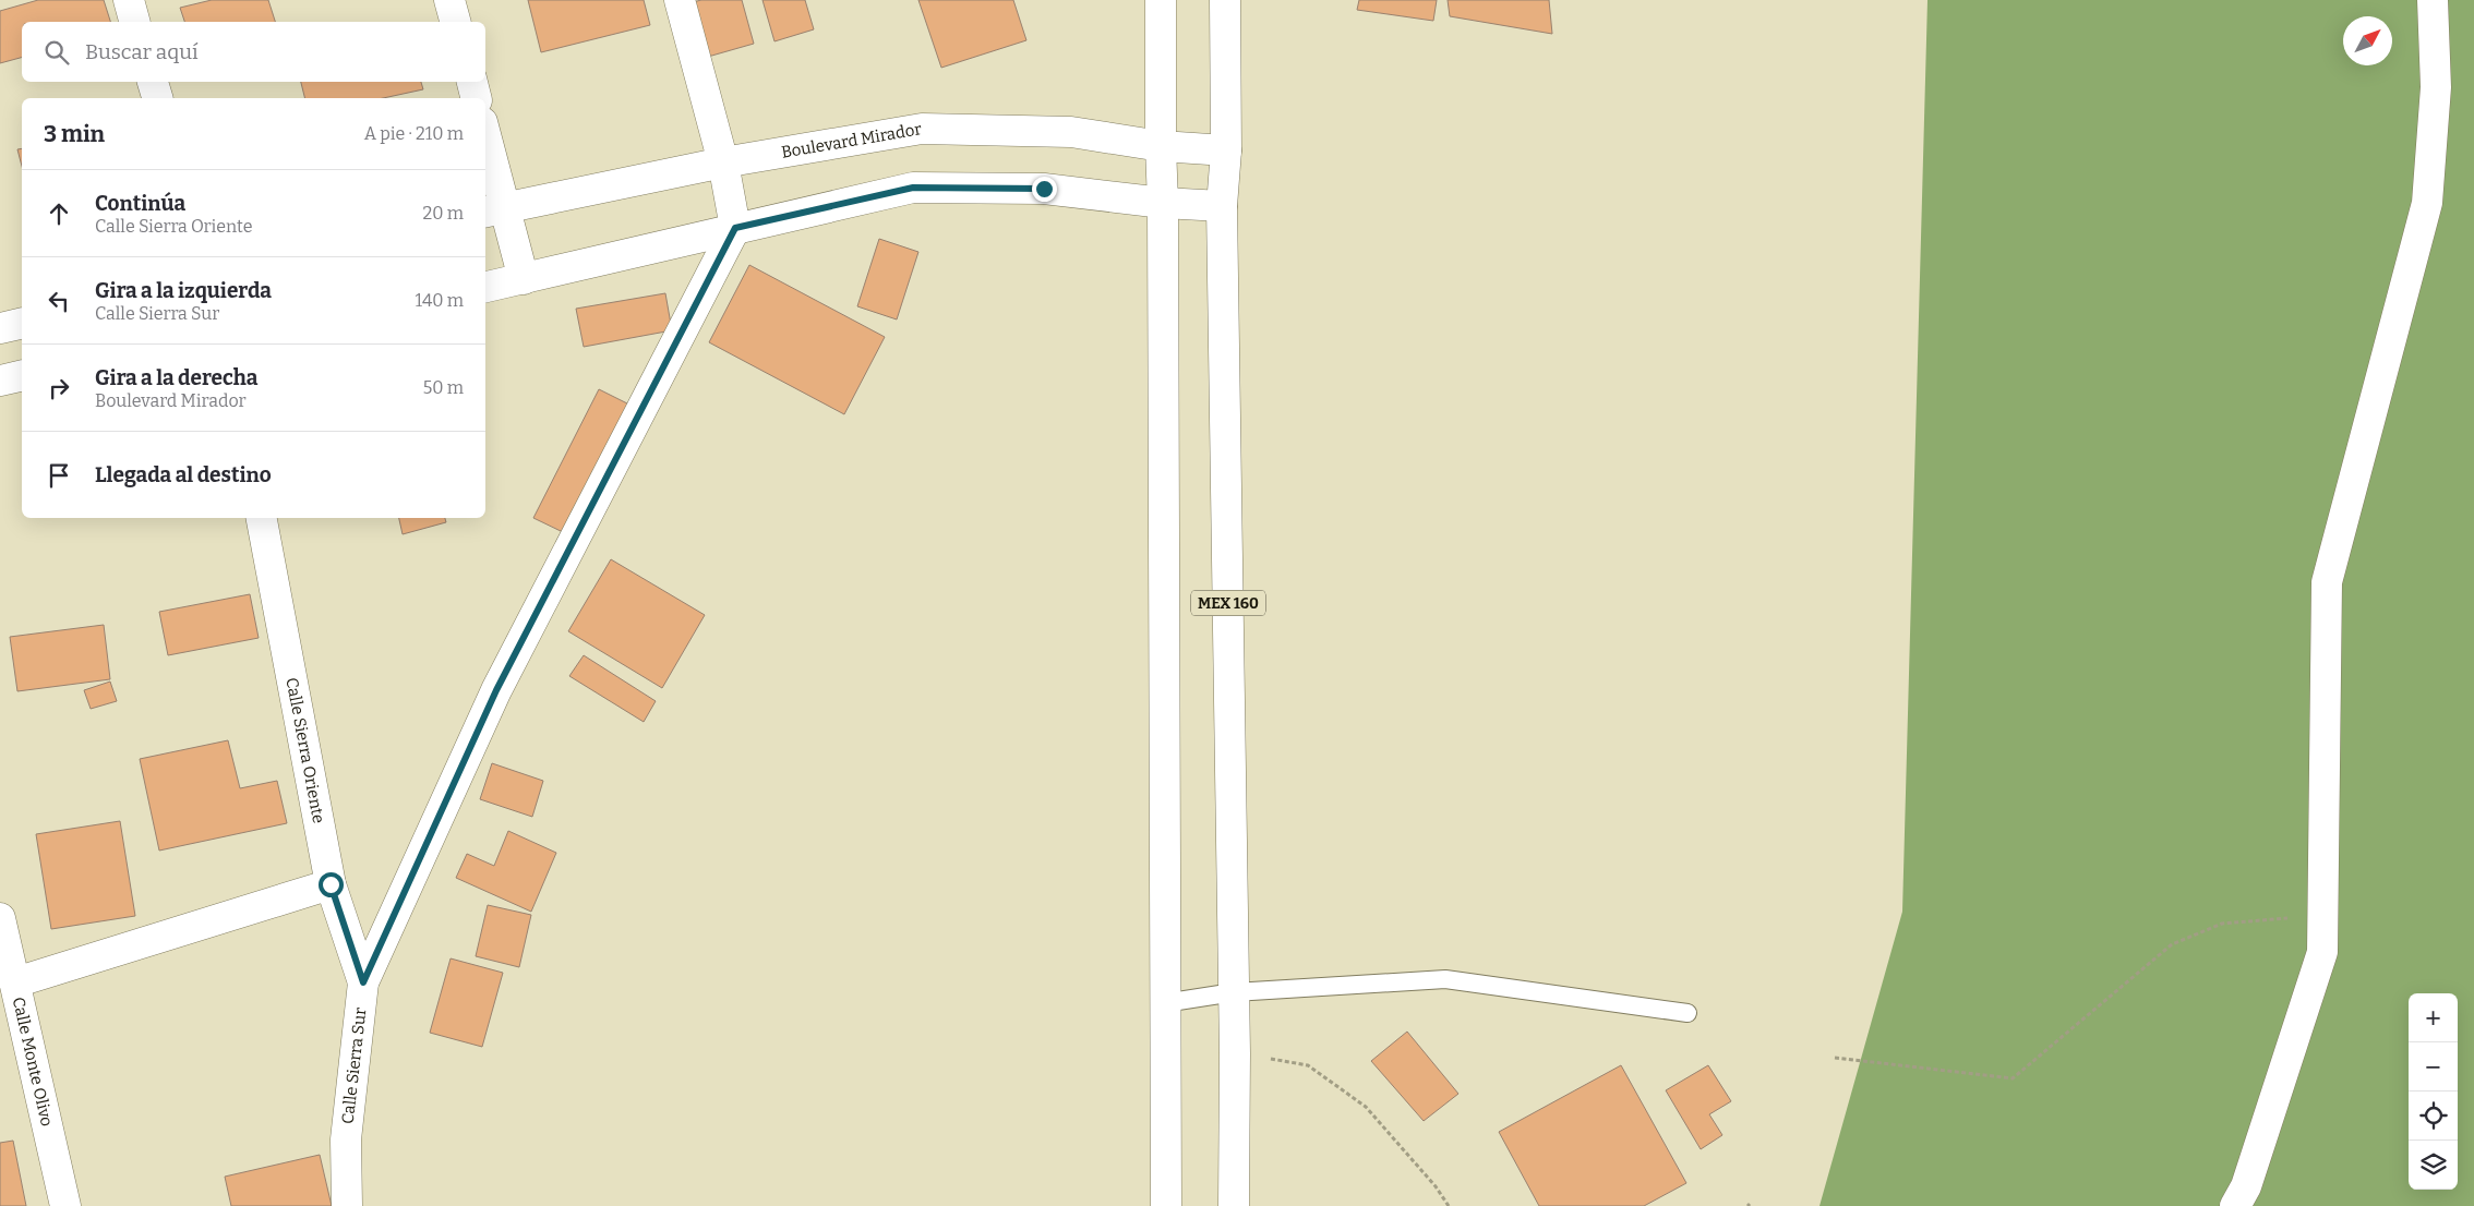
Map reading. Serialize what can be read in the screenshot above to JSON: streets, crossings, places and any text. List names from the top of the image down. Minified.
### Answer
{"streets":{"street":["Boulevard Mirador","MEX 160","Calle Sierra Oriente","Calle Monte Olivo","Calle Sierra Sur"]},"crossings":[["Boulevard Mirador","MEX 160"],["Calle Sierra Oriente","Calle Sierra Sur"]],"north":"top right","page":{"search":"Buscar aquí","heading":["3 min","A pie · 210 m"],"list":[["Continúa","Calle Sierra Oriente","20 m"],["Gira a la izquierda","Calle Sierra Sur","140 m"],["Gira a la derecha","Boulevard Mirador","50 m"],"Llegada al destino"],"map_buttons":["+","−"]}}
